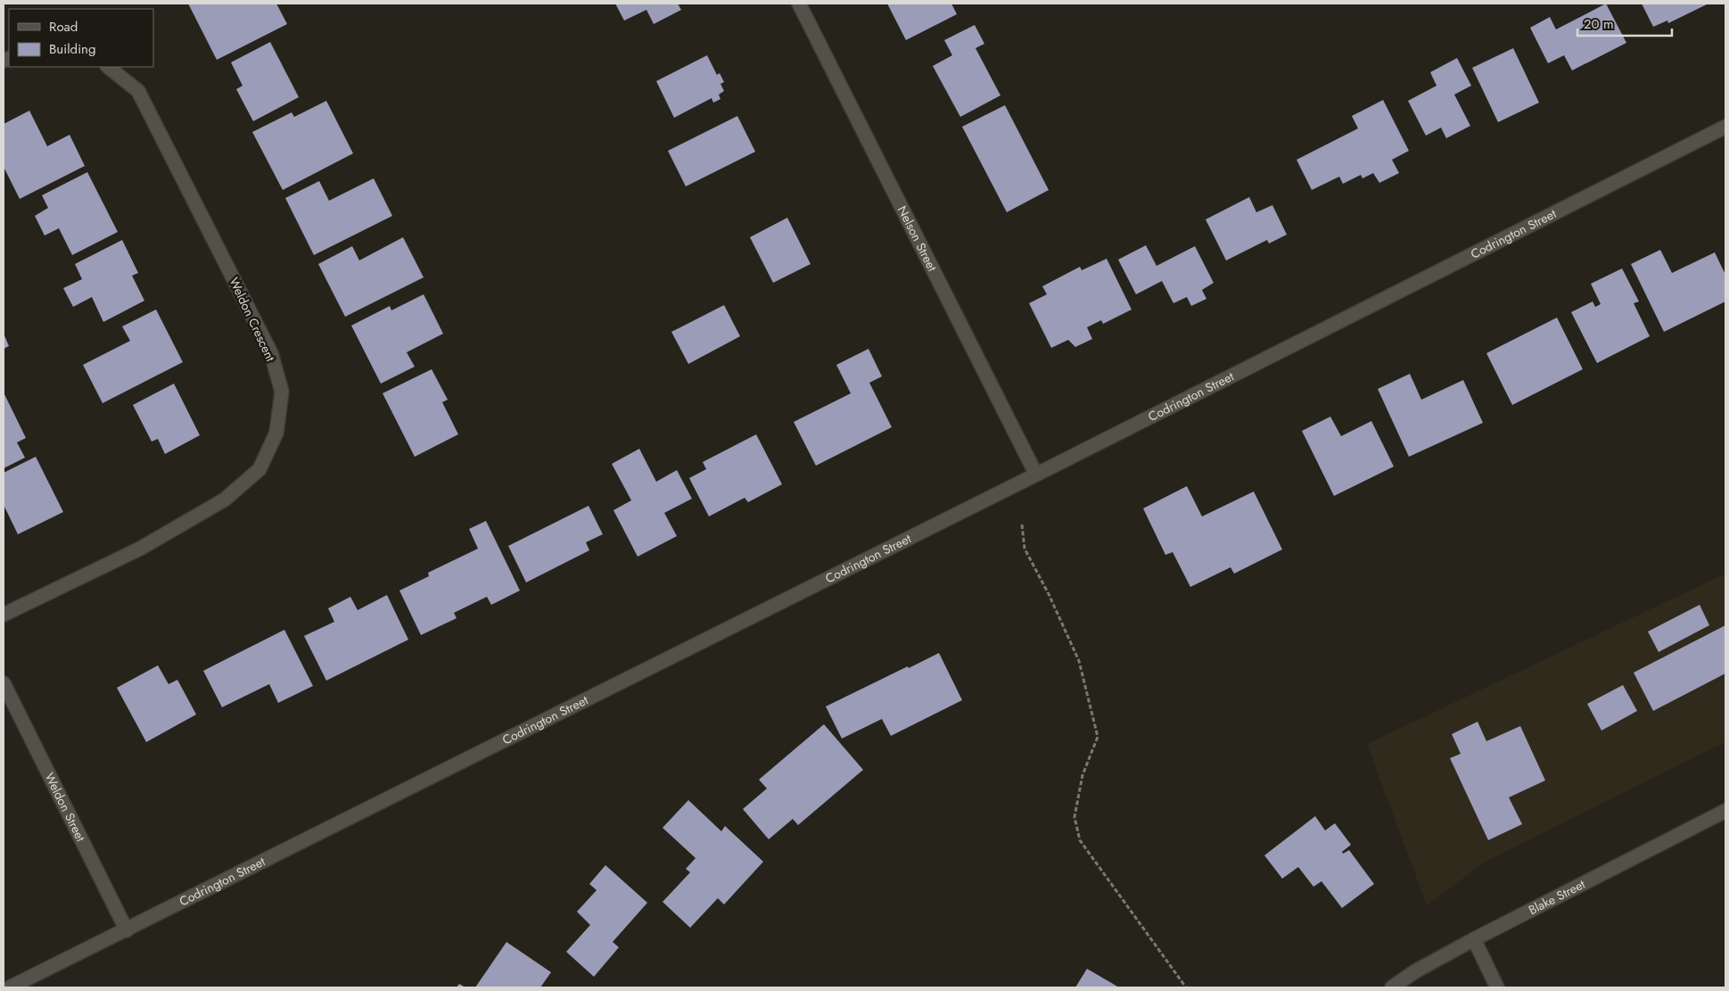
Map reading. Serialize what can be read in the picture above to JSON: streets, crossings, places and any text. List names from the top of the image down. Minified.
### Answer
{"streets":{"street":["Codrington Street","Nelson Street","Weldon Crescent","Weldon Street","Blake Street"]},"crossings":[["Codrington Street","Nelson Street"],["Codrington Street","Weldon Street"]],"legend":["Road","Building"],"scale_bar":"20 m"}
